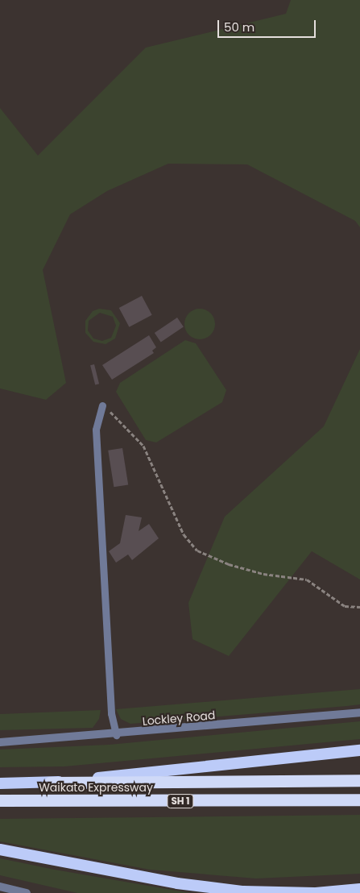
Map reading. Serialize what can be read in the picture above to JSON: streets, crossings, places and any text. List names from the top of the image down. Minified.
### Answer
{"streets":{"highway":["Waikato Expressway","SH 1"],"street":["Lockley Road"]},"crossings":[["Waikato Expressway","SH 1"]],"scale_bar":"50 m"}
